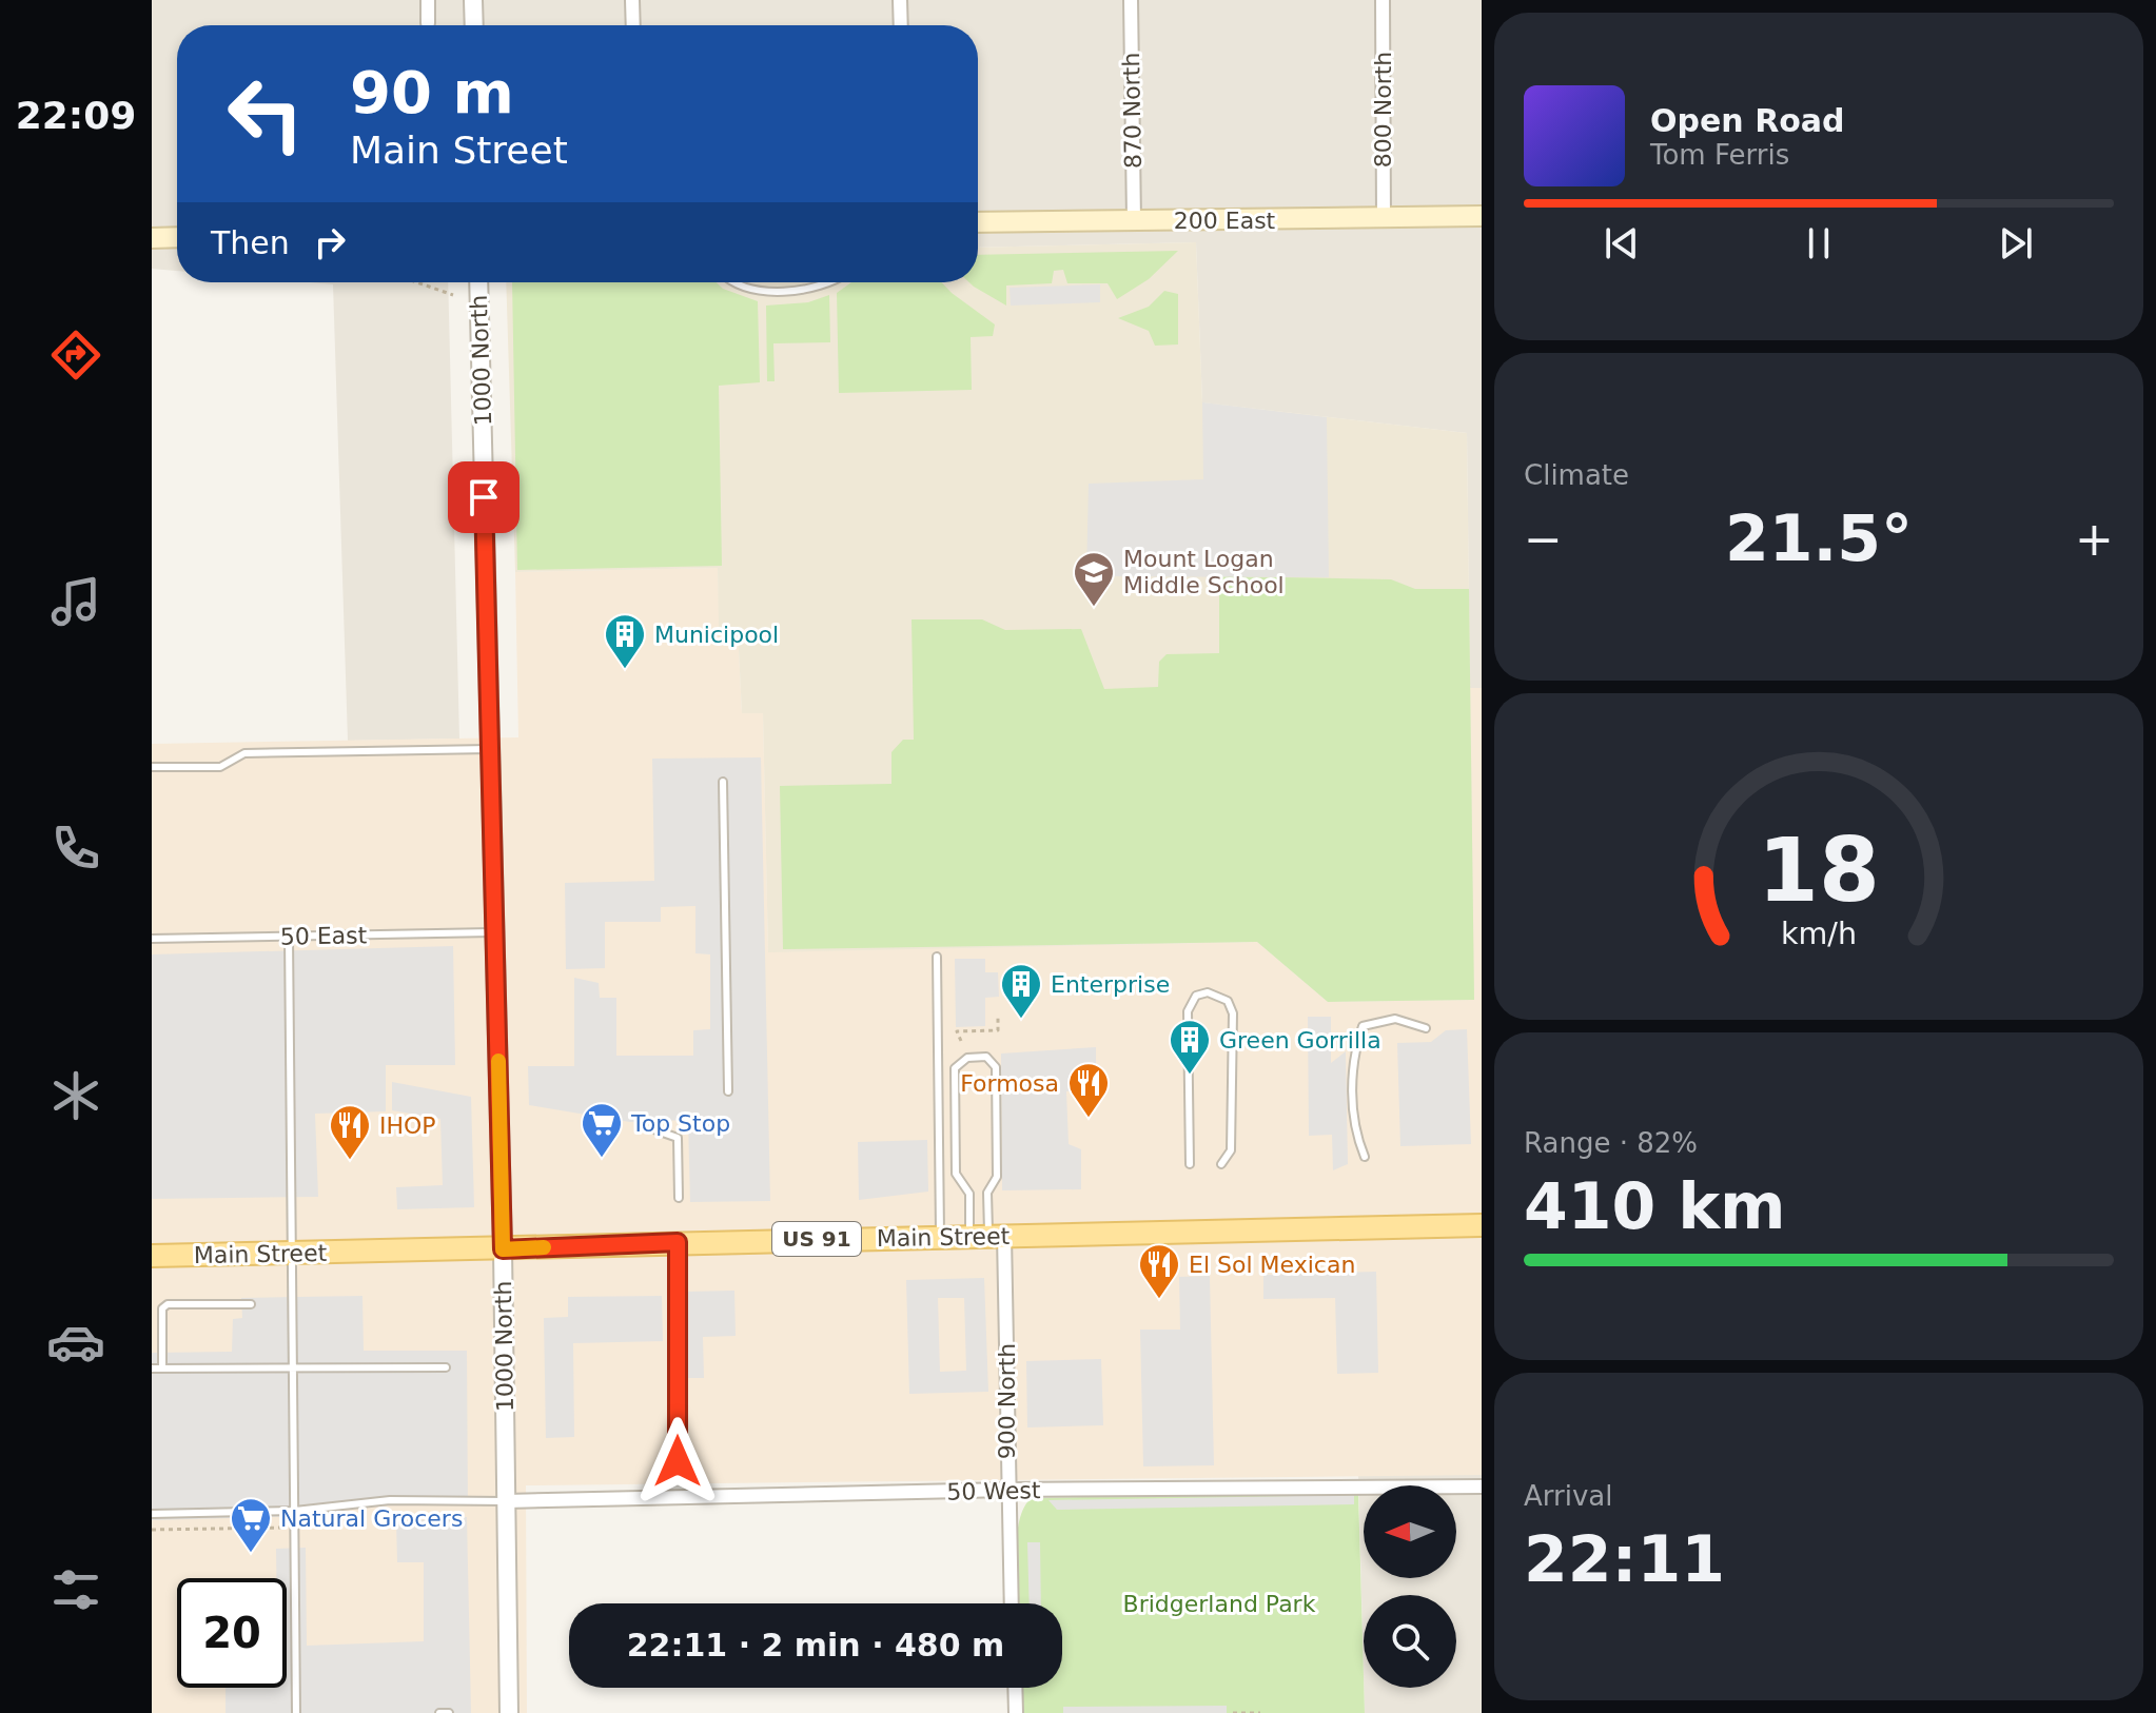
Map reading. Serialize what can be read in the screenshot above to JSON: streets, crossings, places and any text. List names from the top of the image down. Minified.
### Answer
{"streets":{"main road":["200 East","Main Street","US 91"],"street":["800 North","870 North","1000 North","900 North","50 West"],"lane":["50 East"]},"crossings":[["800 North","200 East"],["870 North","200 East"],["1000 North","50 East"],["1000 North","Main Street"],["1000 North","50 West"],["Main Street","900 North"],["900 North","50 West"]],"parks":["Bridgerland Park"],"places":{"school or university":["Mount Logan Middle School"],"building":["Municipool","Enterprise","Green Gorrilla"],"restaurant":["Formosa","IHOP","El Sol Mexican"],"supermarket":["Top Stop","Natural Grocers"]},"north":"left","page":{"tabs":"22:09","turn":["90 m","Main Street"],"song":["Open Road","Tom Ferris"],"then":"Then","tile":["Climate",["Range · 82%","410 km"],["Arrival","22:11"]],"heat":["−","21.5°","+"],"limit":"20","trip":"22:11 · 2 min · 480 m","gauge":["18","km/h"]}}
